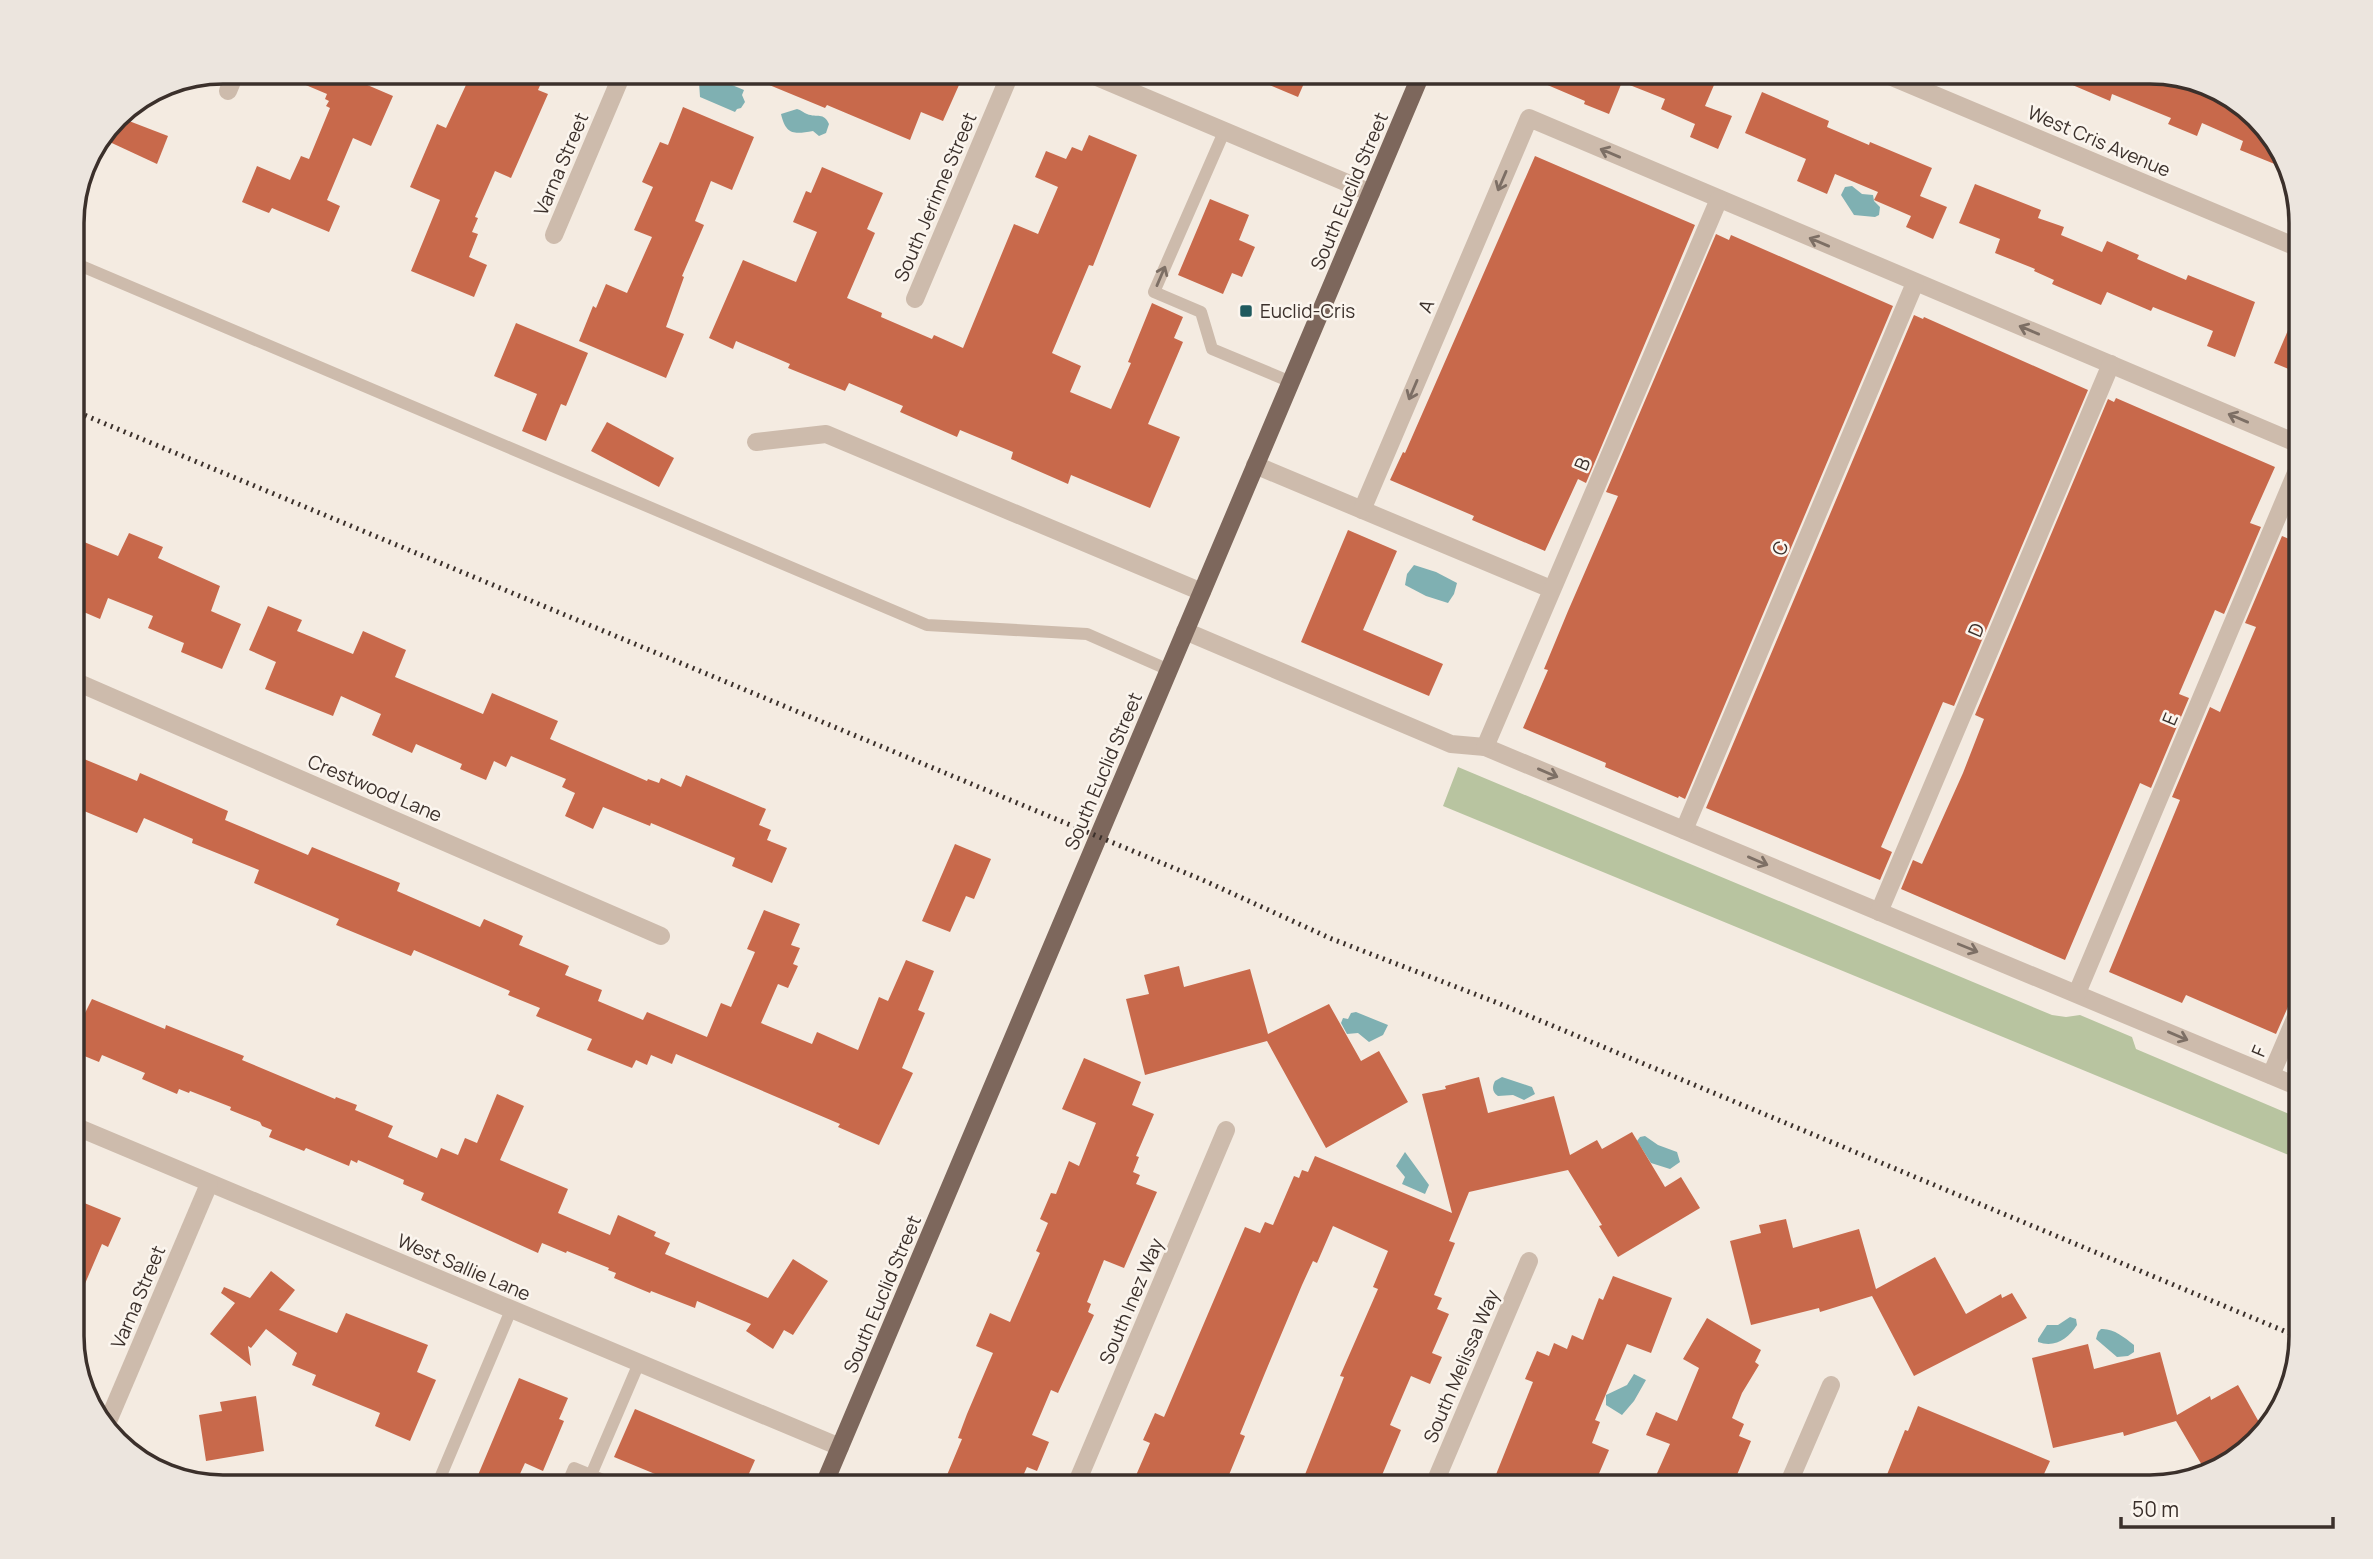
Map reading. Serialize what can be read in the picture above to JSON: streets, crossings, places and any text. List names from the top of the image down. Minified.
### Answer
{"streets":{"main road":["South Euclid Street"],"street":["West Cris Avenue","Varna Street","South Jerinne Street","A","B","C","D","E","Crestwood Lane","F","West Sallie Lane","South Inez Way","South Melissa Way"]},"crossings":[["Varna Street","West Sallie Lane"],["South Euclid Street","West Sallie Lane"],["A","B"]],"places":{"transit":["Euclid-Cris"]},"scale_bar":"50 m"}
